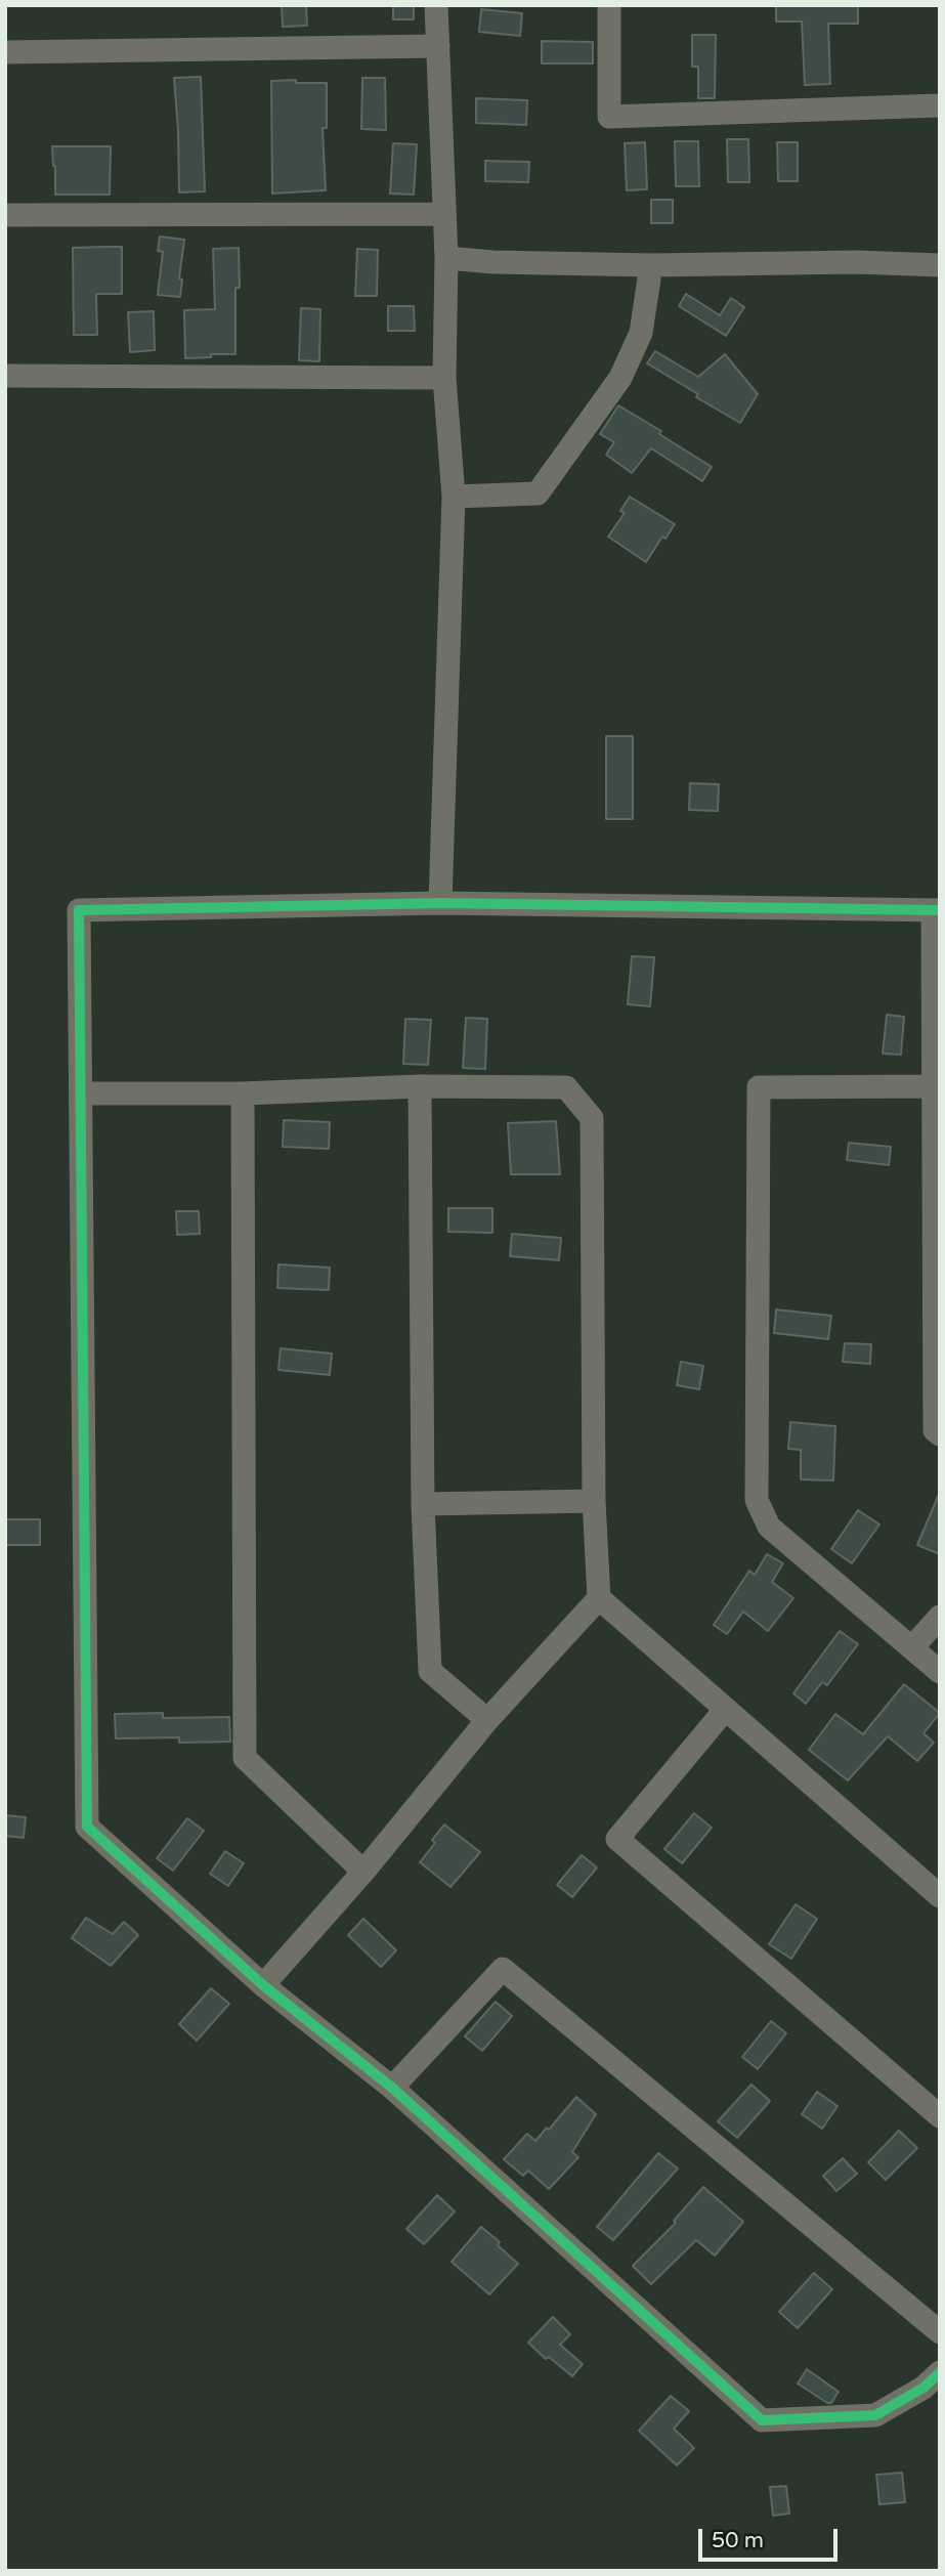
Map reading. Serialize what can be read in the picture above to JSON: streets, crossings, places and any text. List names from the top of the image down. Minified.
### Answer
{"scale_bar":"50 m"}
